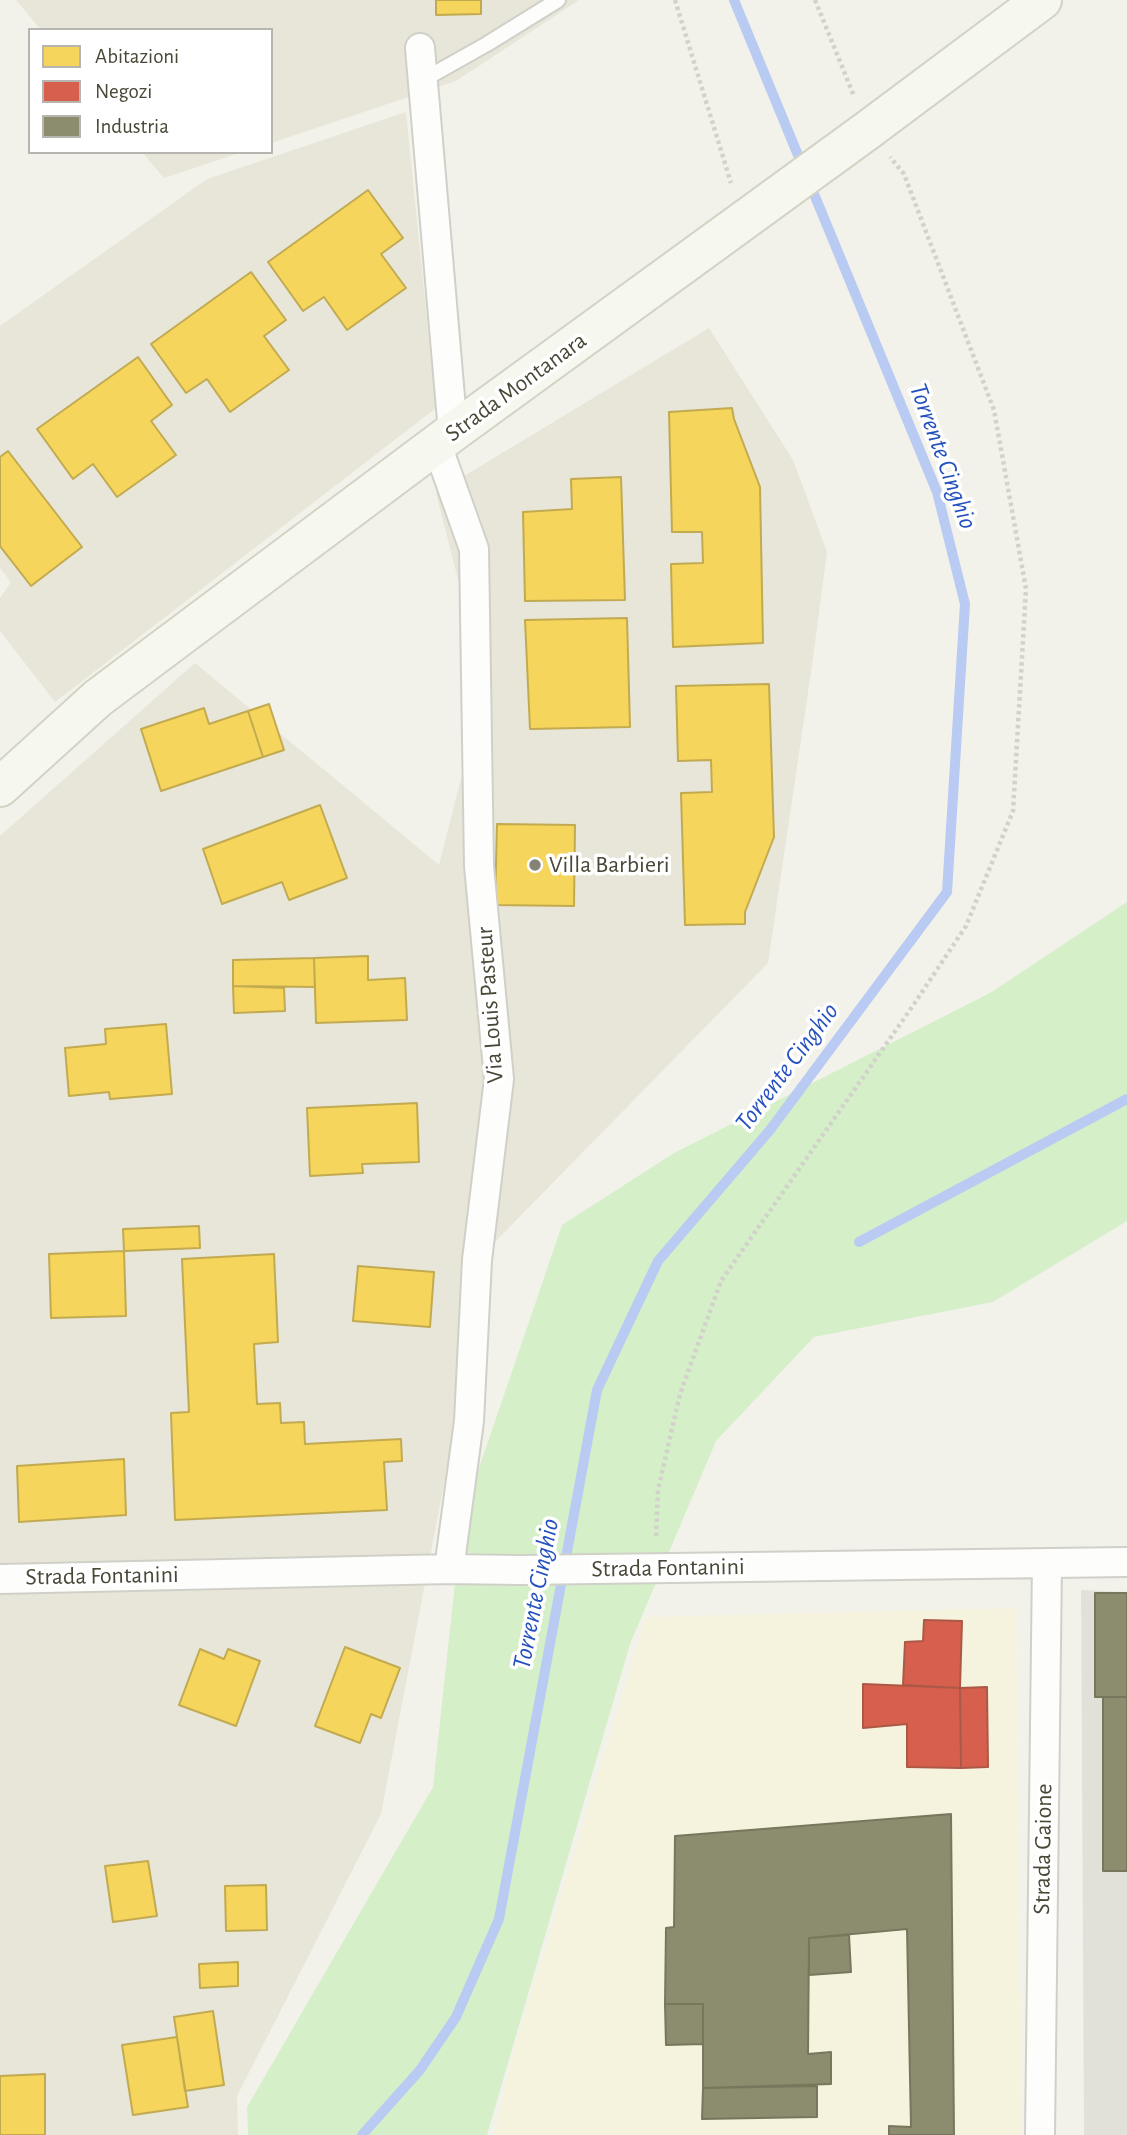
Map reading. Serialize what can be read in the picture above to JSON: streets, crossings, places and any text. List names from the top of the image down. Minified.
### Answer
{"streets":{"main road":["Strada Montanara"],"street":["Via Louis Pasteur","Strada Fontanini","Strada Gaione"]},"crossings":[["Strada Montanara","Via Louis Pasteur"],["Via Louis Pasteur","Strada Fontanini"],["Strada Fontanini","Strada Gaione"]],"water":["Torrente Cinghio"],"places":["Villa Barbieri"],"legend":["Abitazioni","Negozi","Industria"]}
